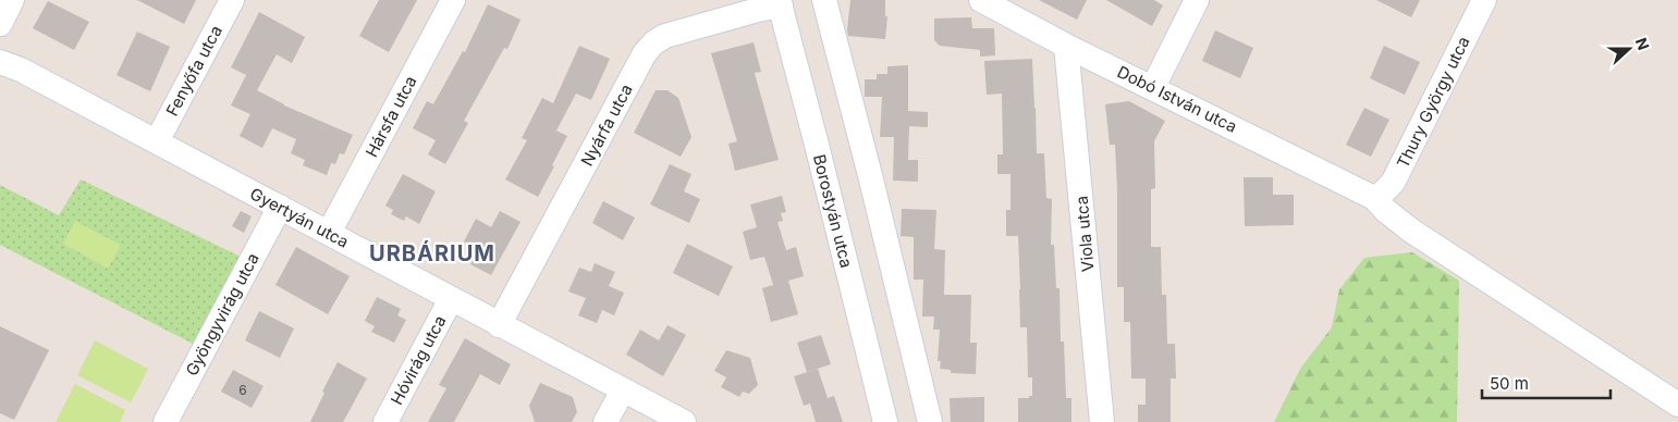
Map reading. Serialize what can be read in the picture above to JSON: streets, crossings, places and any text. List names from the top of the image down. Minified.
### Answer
{"streets":{"street":["Fenyőfa utca","Dobó István utca","Thury György utca","Hársfa utca","Nyárfa utca","Borostyán utca","Gyertyán utca","Viola utca","Gyöngyvirág utca","Hóvirág utca"]},"crossings":[["Fenyőfa utca","Gyertyán utca"],["Dobó István utca","Thury György utca"],["Dobó István utca","Viola utca"],["Hársfa utca","Gyertyán utca"],["Nyárfa utca","Borostyán utca"],["Nyárfa utca","Gyertyán utca"],["Gyertyán utca","Gyöngyvirág utca"],["Gyertyán utca","Hóvirág utca"]],"districts":["URBÁRIUM"],"house_numbers":["6"],"scale_bar":"50 m","north":"right"}
